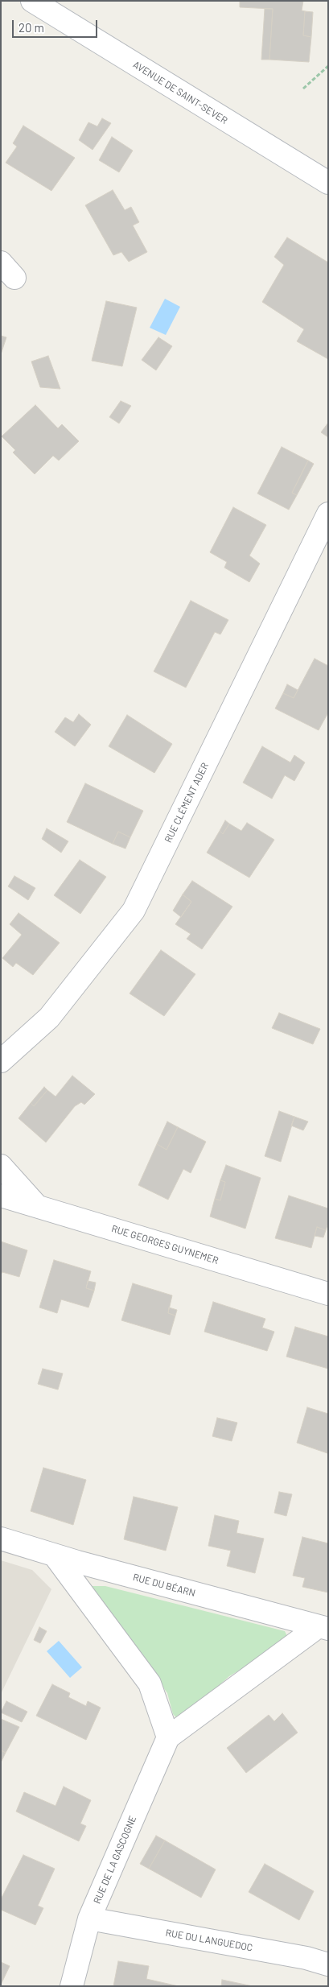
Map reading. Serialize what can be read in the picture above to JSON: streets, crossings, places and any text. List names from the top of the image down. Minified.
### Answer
{"streets":{"street":["AVENUE DE SAINT-SEVER","RUE CLÉMENT ADER","RUE GEORGES GUYNEMER","RUE DU BÉARN","RUE DE LA GASCOGNE","RUE DU LANGUEDOC"]},"crossings":[["RUE DE LA GASCOGNE","RUE DU LANGUEDOC"]],"scale_bar":"20 m"}
